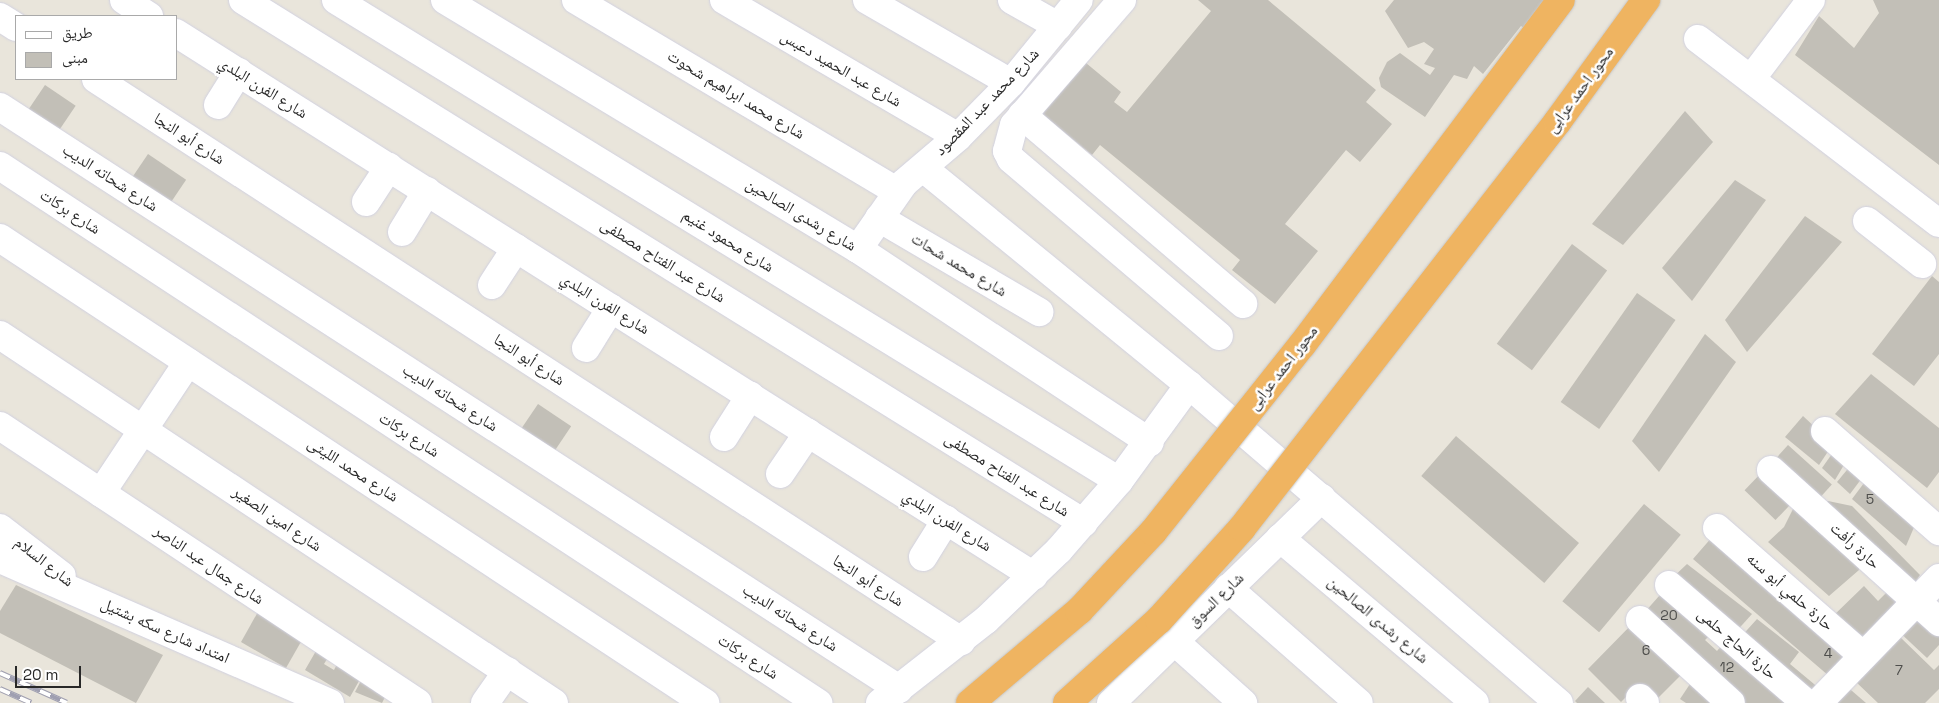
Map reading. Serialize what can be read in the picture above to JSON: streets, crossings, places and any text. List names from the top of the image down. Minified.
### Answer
{"streets":{"highway":["محور احمد عرابى"],"street":["شارع عبد الحميد دعبس","شارع الفرن البلدي","شارع محمد ابراهيم شحوت","شارع محمد عبد المقصود","شارع أبو النجا","شارع شحاته الديب","شارع بركات","شارع رشدى الصالحين","شارع محمود غنيم","شارع عبد الفتاح مصطفى","شارع محمد شحات","شارع محمد الليثى","شارع امين الصغير","حارة رأفت","شارع السلام","شارع جمال عبد الناصر","حارة حلمي أبو سنه","شارع السوق","امتداد شارع سكه بشتيل","حارة الحاج حلمى"]},"crossings":[["شارع عبد الحميد دعبس","شارع محمد عبد المقصود"],["شارع محمد ابراهيم شحوت","شارع محمد عبد المقصود"],["شارع محمد عبد المقصود","شارع رشدى الصالحين"],["شارع محمد عبد المقصود","شارع محمد شحات"],["شارع رشدى الصالحين","شارع السوق"],["شارع السلام","امتداد شارع سكه بشتيل"]],"house_numbers":["5","20","6","4","12","7"],"legend":["طريق","مبنى"],"scale_bar":"20 m"}
